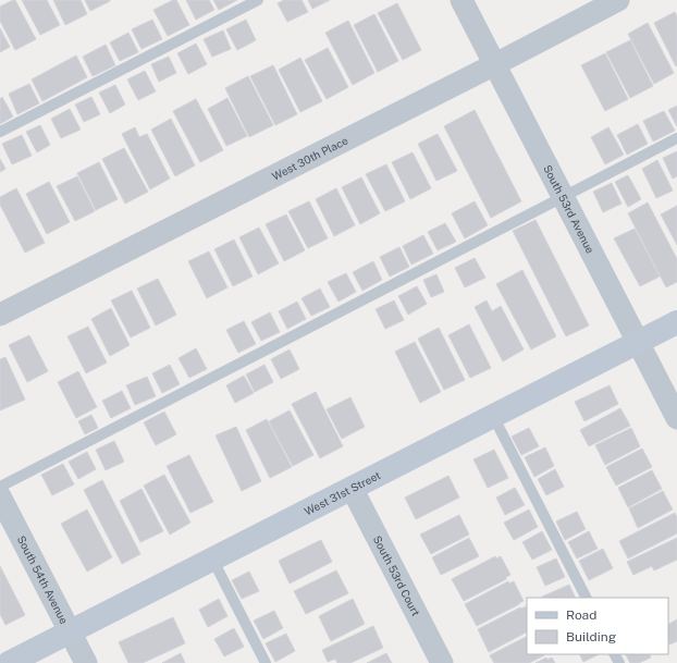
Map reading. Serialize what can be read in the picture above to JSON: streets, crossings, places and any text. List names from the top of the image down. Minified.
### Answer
{"streets":{"main road":["West 31st Street"],"street":["West 30th Place","South 53rd Avenue","South 53rd Court","South 54th Avenue"]},"crossings":[["West 30th Place","South 53rd Avenue"],["South 53rd Avenue","West 31st Street"],["West 31st Street","South 53rd Court"],["West 31st Street","South 54th Avenue"]],"legend":["Road","Building"]}
